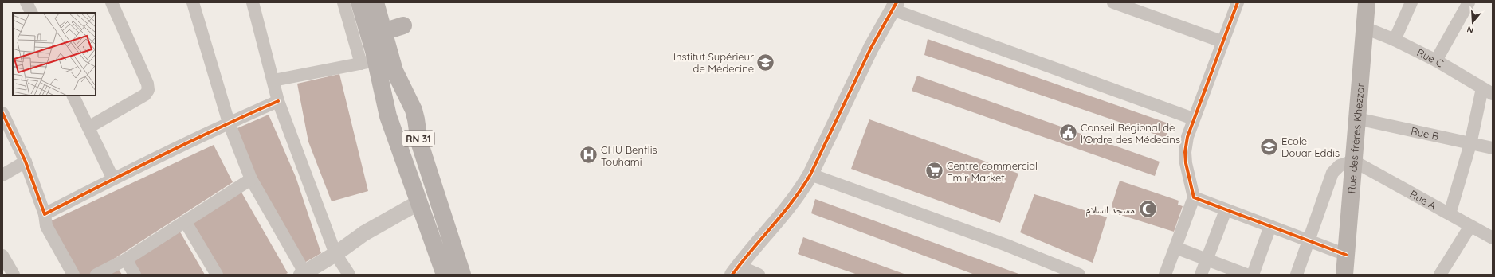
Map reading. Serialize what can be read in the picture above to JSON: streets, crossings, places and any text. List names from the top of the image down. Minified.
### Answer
{"streets":{"main road":["RN 31","Rue des frères Khezzar"],"street":["Rue C","Rue B","Rue A"]},"crossings":[["Rue C","Rue des frères Khezzar"],["Rue B","Rue des frères Khezzar"],["Rue des frères Khezzar","Rue A"]],"places":{"school or university":["Institut Supérieur de Médecine","Ecole Douar Eddis"],"public building":["Conseil Régional de l'Ordre des Médecins"],"hospital":["CHU Benflis Touhami"],"supermarket":["Centre commercial Emir Market"],"mosque":["مسجد السلام"]},"north":"bottom"}
